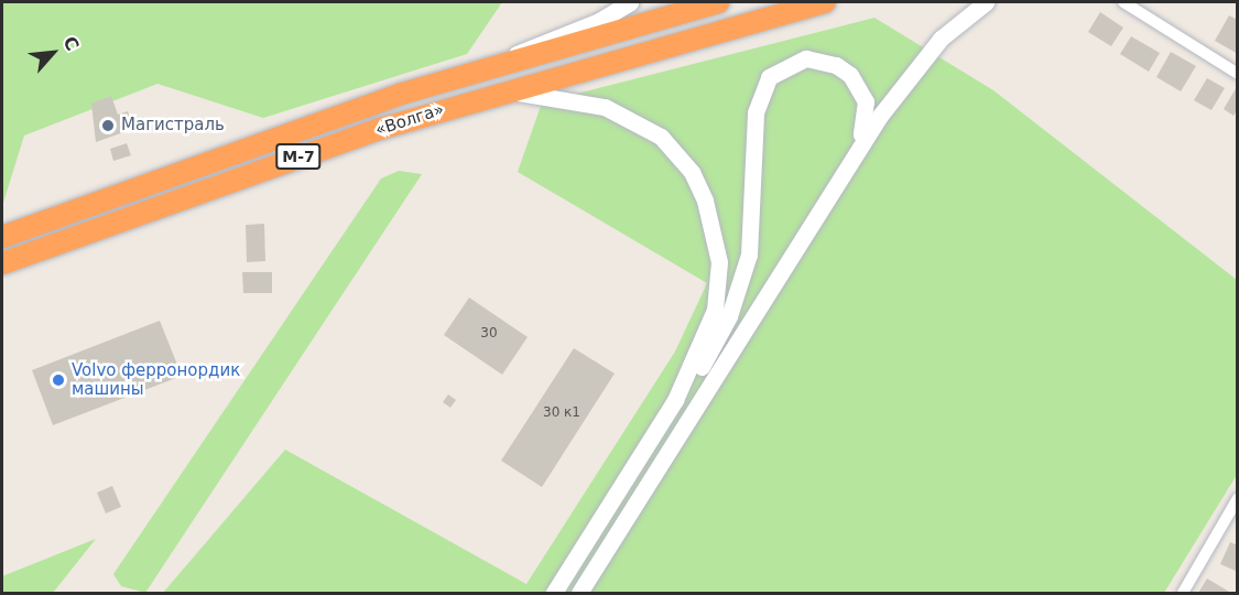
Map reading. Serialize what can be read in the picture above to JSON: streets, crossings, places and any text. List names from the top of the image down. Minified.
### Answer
{"streets":{"highway":["«Волга»","М-7"]},"places":["Магистраль","Volvo ферронордик машины"],"house_numbers":["30","30 к1"],"north":"top right"}
